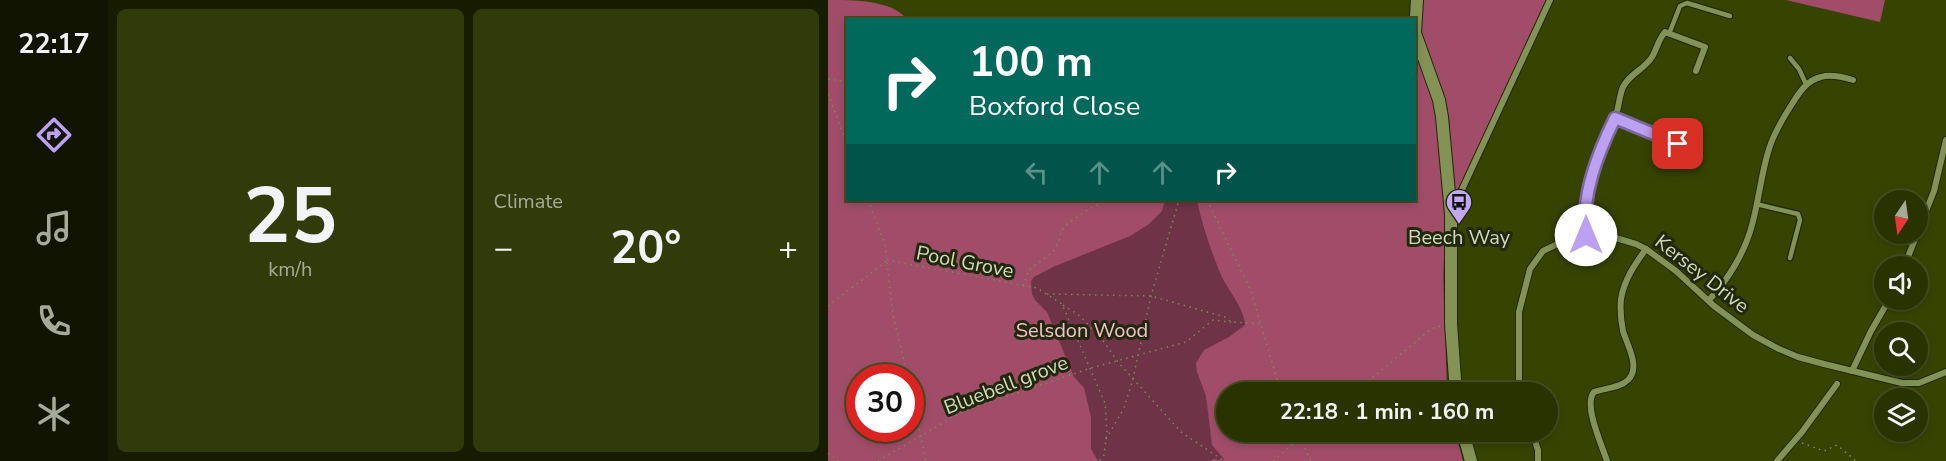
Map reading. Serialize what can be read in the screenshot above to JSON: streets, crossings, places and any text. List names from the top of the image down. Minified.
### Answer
{"streets":{"street":["Kersey Drive"],"path":["Pool Grove","Bluebell grove"]},"parks":["Selsdon Wood"],"places":{"bus stop":["Beech Way"]},"north":"bottom","page":{"tabs":"22:17","tile":[["25","km/h"],"Climate"],"turn":["100 m","Boxford Close"],"heat":["−","20°","+"],"limit":"30","trip":"22:18 · 1 min · 160 m"}}
